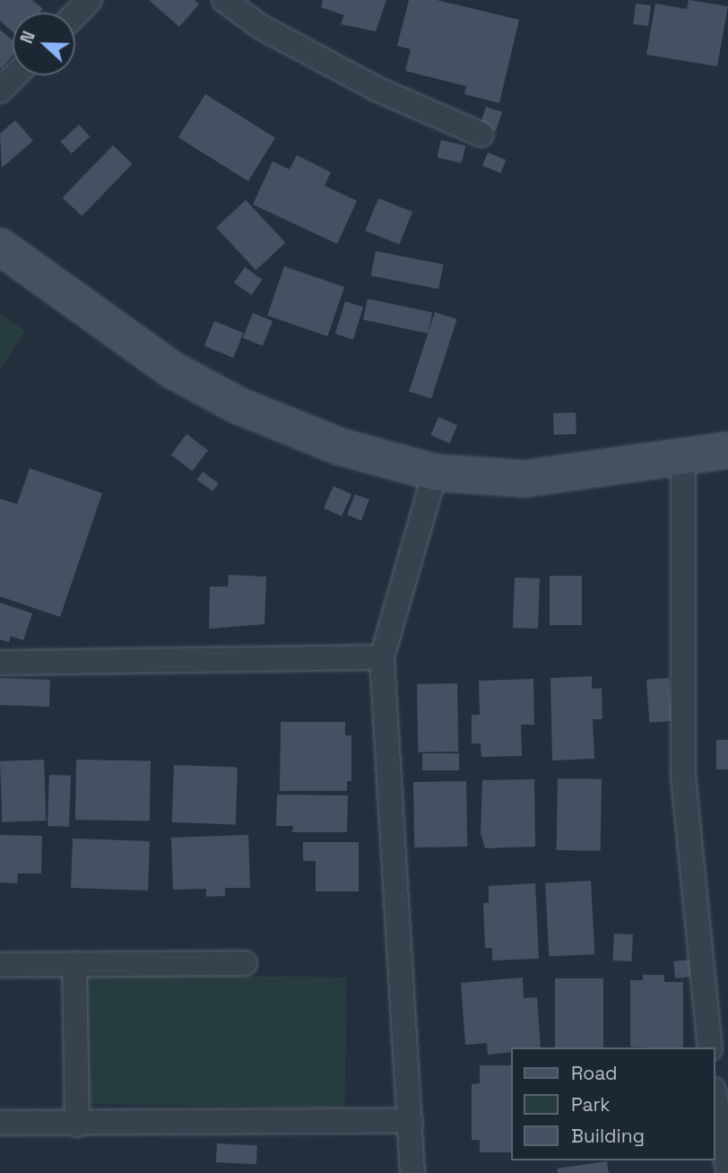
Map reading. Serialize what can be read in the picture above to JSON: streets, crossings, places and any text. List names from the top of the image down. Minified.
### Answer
{"legend":["Road","Park","Building"],"north":"left"}
